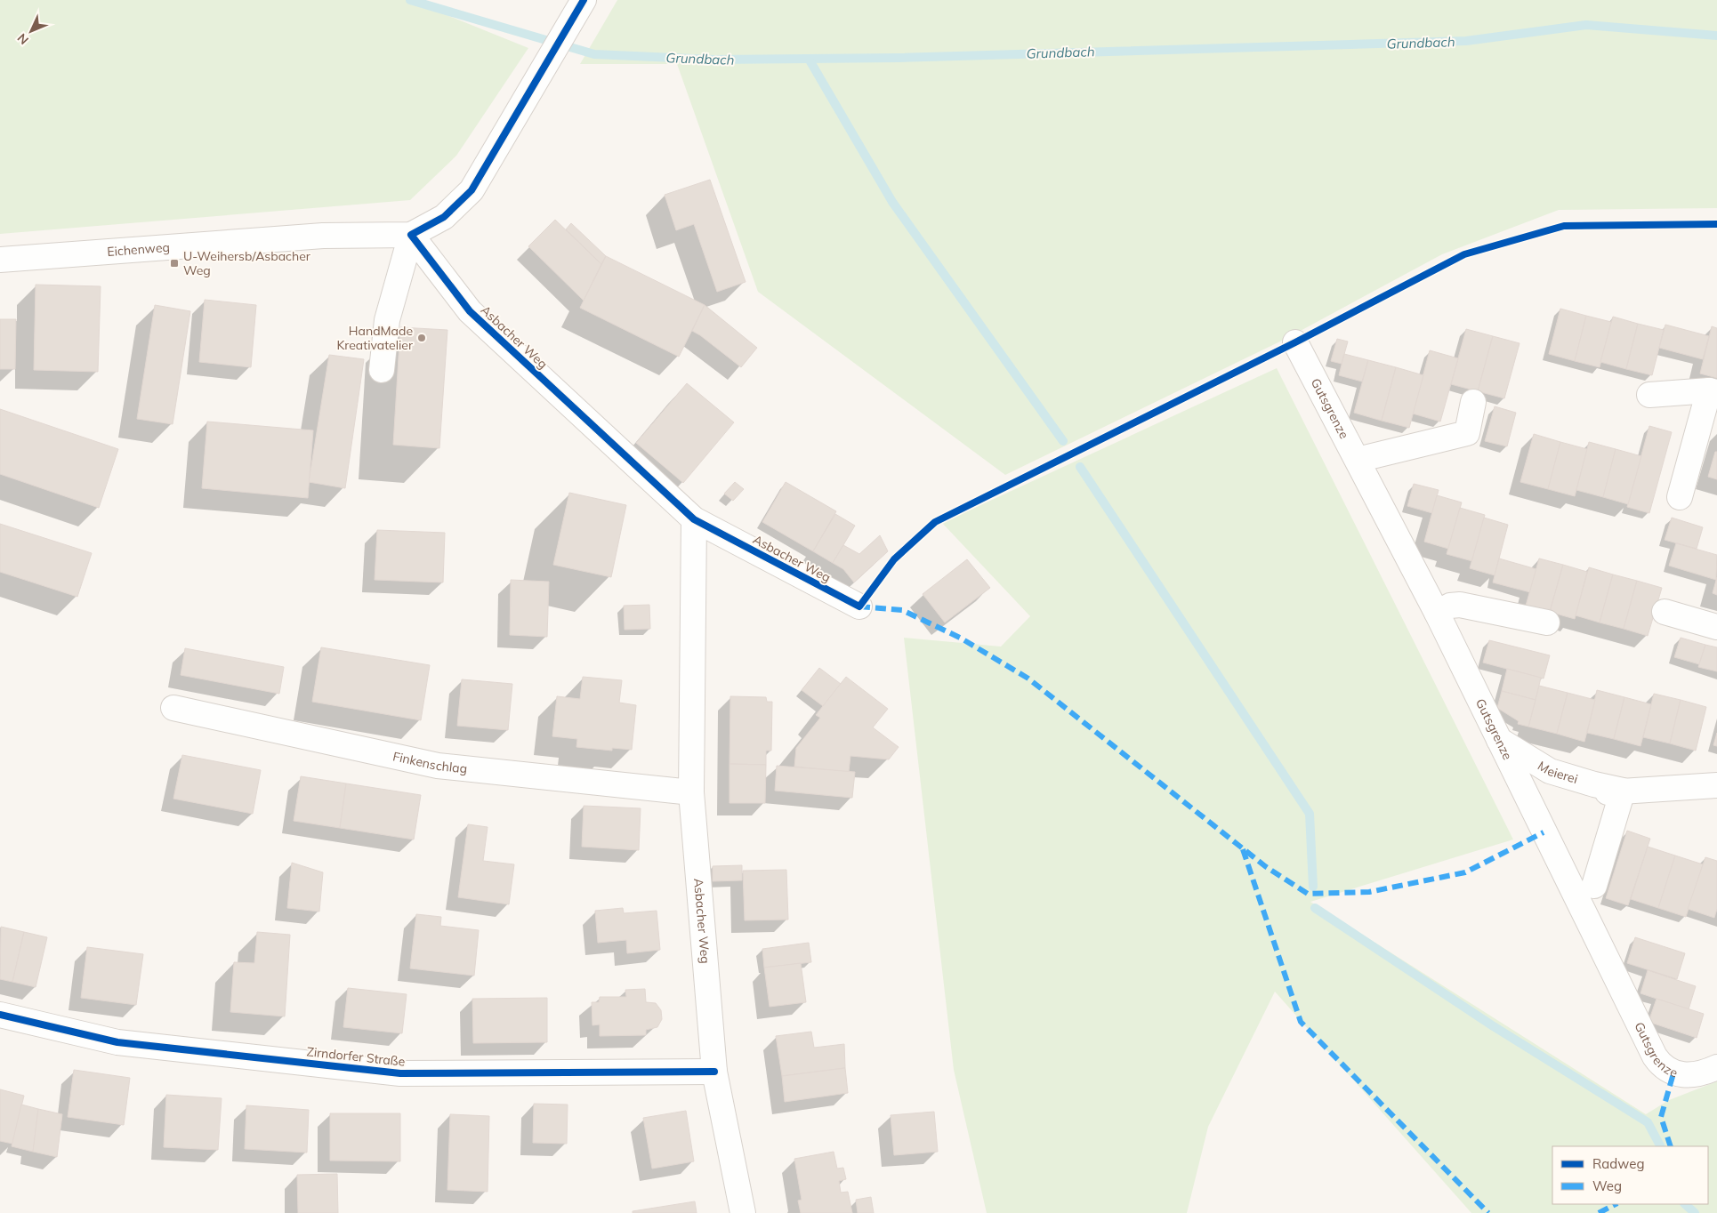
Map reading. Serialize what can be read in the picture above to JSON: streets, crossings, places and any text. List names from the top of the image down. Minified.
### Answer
{"streets":{"street":["Eichenweg","Asbacher Weg","Gutsgrenze","Finkenschlag","Meierei","Zirndorfer Straße"]},"crossings":[["Eichenweg","Asbacher Weg"],["Asbacher Weg","Finkenschlag"],["Asbacher Weg","Zirndorfer Straße"],["Gutsgrenze","Meierei"]],"water":["Grundbach"],"places":{"transit":["U-Weihersb/Asbacher Weg"],"other":["HandMade Kreativatelier"]},"legend":["Radweg","Weg"],"north":"bottom left"}
